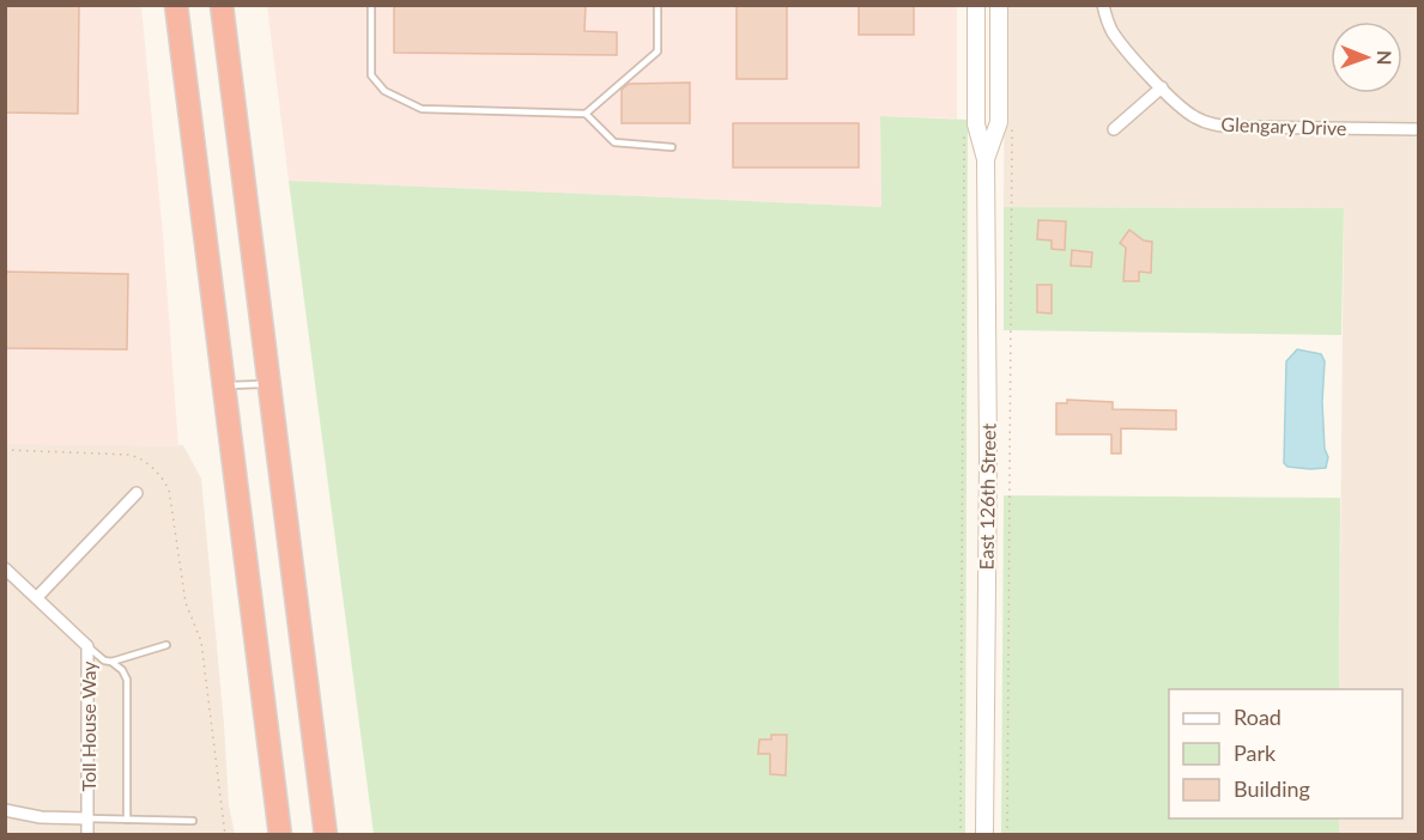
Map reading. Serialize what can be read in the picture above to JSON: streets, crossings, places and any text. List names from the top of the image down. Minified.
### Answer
{"streets":{"main road":["East 126th Street"],"street":["Glengary Drive","Toll House Way"]},"legend":["Road","Park","Building"],"north":"right"}
